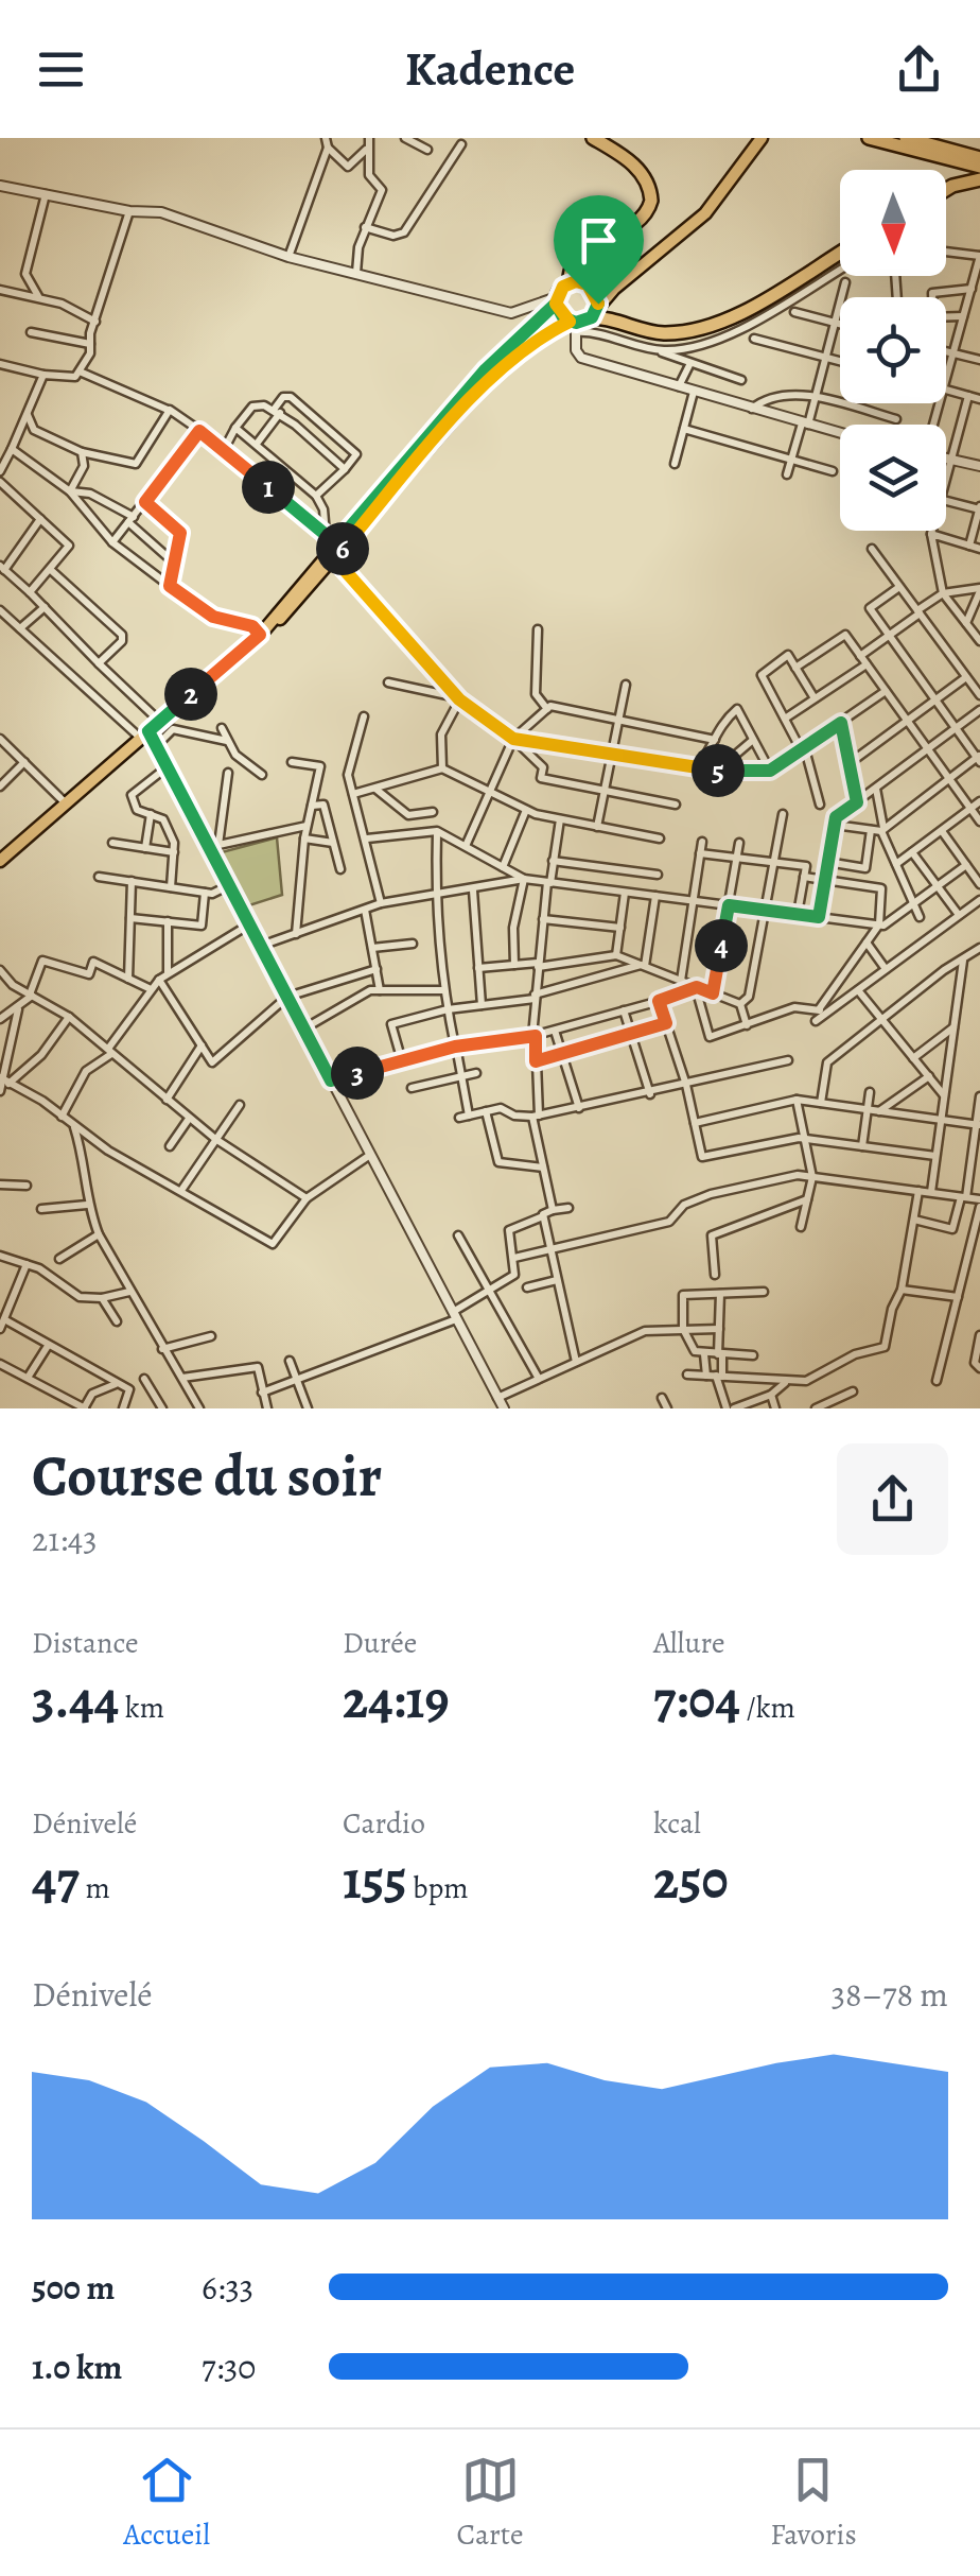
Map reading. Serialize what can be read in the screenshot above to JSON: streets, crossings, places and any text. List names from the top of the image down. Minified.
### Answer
{"north":"bottom","page":{"header":"Kadence","pins":["1","6","2","5","4","3"],"heading":["Course du soir","21:43"],"stats":[["Distance","3.44 km"],["Durée","24:19"],["Allure","7:04 /km"],["Dénivelé","47 m"],["Cardio","155 bpm"],["kcal","250"]],"chart":["Dénivelé","38–78 m"],"list":[{"name":"500 m","note":"6:33"},{"name":"1.0 km","note":"7:30"}],"tabs":["Accueil","Carte","Favoris"]}}
